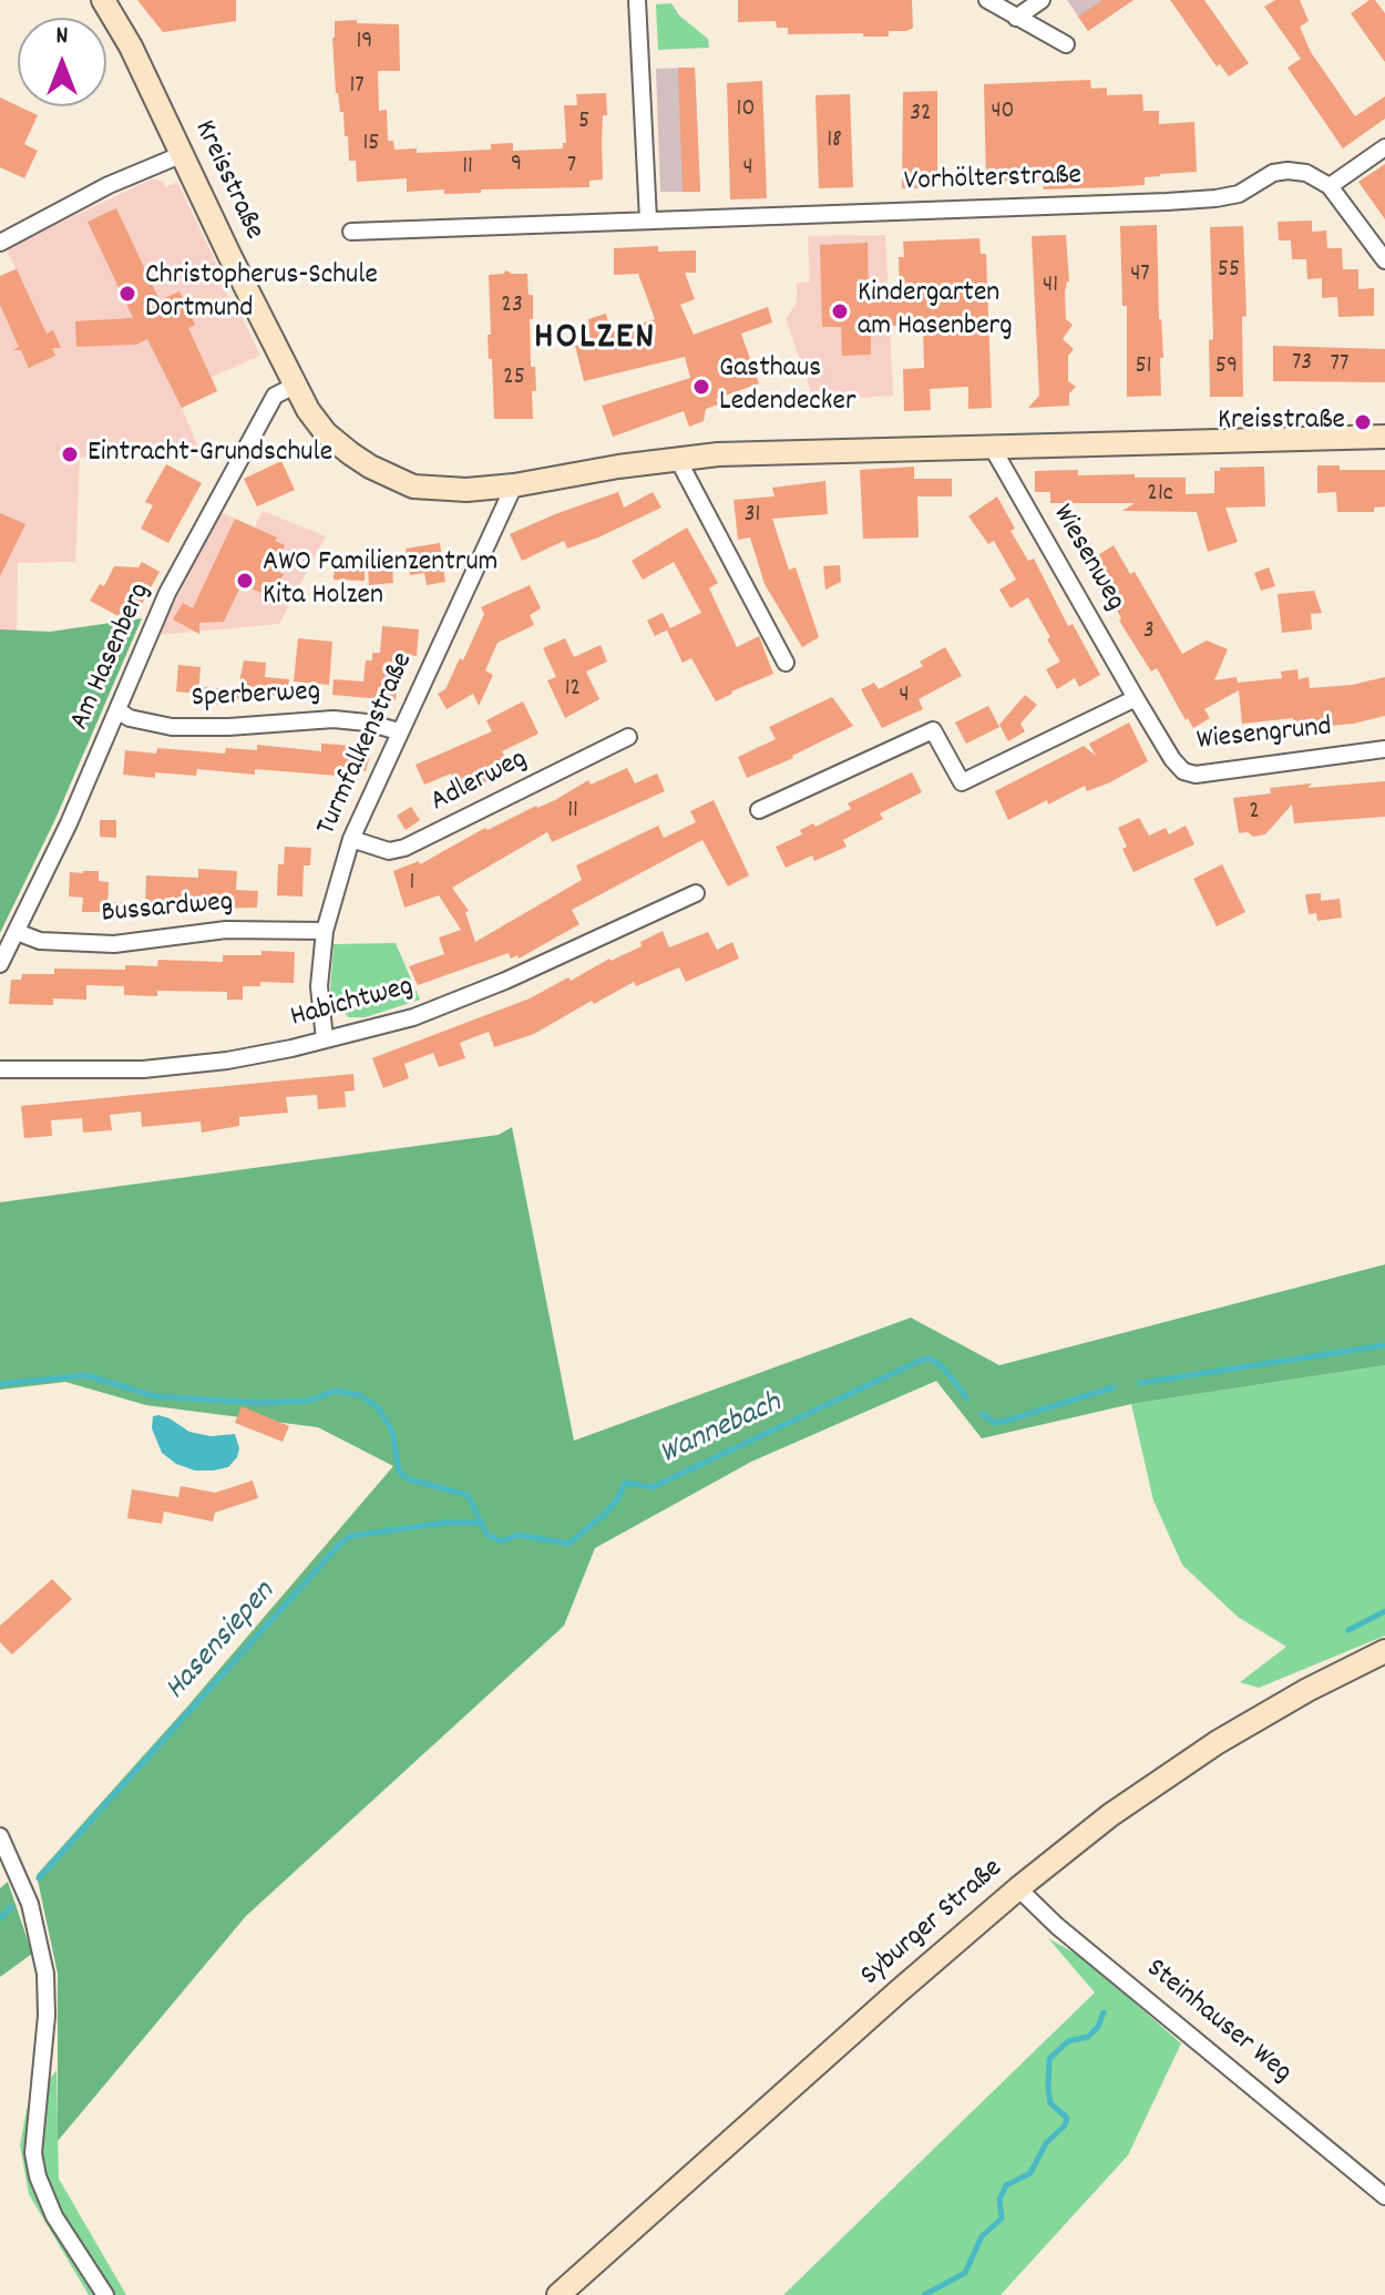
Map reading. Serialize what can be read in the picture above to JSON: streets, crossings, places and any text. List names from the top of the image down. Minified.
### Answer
{"streets":{"main road":["Kreisstraße","Syburger Straße"],"street":["Vorhölterstraße","Wiesenweg","Am Hasenberg","Sperberweg","Wiesengrund","Turmfalkenstraße","Adlerweg","Bussardweg","Habichtweg","Steinhauser Weg"]},"crossings":[["Kreisstraße","Wiesenweg"],["Kreisstraße","Am Hasenberg"],["Kreisstraße","Turmfalkenstraße"],["Wiesenweg","Wiesengrund"],["Am Hasenberg","Sperberweg"],["Am Hasenberg","Bussardweg"],["Sperberweg","Turmfalkenstraße"],["Turmfalkenstraße","Adlerweg"],["Turmfalkenstraße","Bussardweg"],["Turmfalkenstraße","Habichtweg"],["Syburger Straße","Steinhauser Weg"]],"districts":["HOLZEN"],"water":["Wannebach","Hasensiepen"],"places":["Christopherus-Schule Dortmund","Kindergarten am Hasenberg","Gasthaus Ledendecker","Kreisstraße","Eintracht-Grundschule","AWO Familienzentrum Kita Holzen"],"house_numbers":["19","17","10","40","32","5","18","15","9","7","11","4","55","47","41","23","73","77","51","59","25","21c","31","3","12","4","11","2","1"],"north":"top"}
